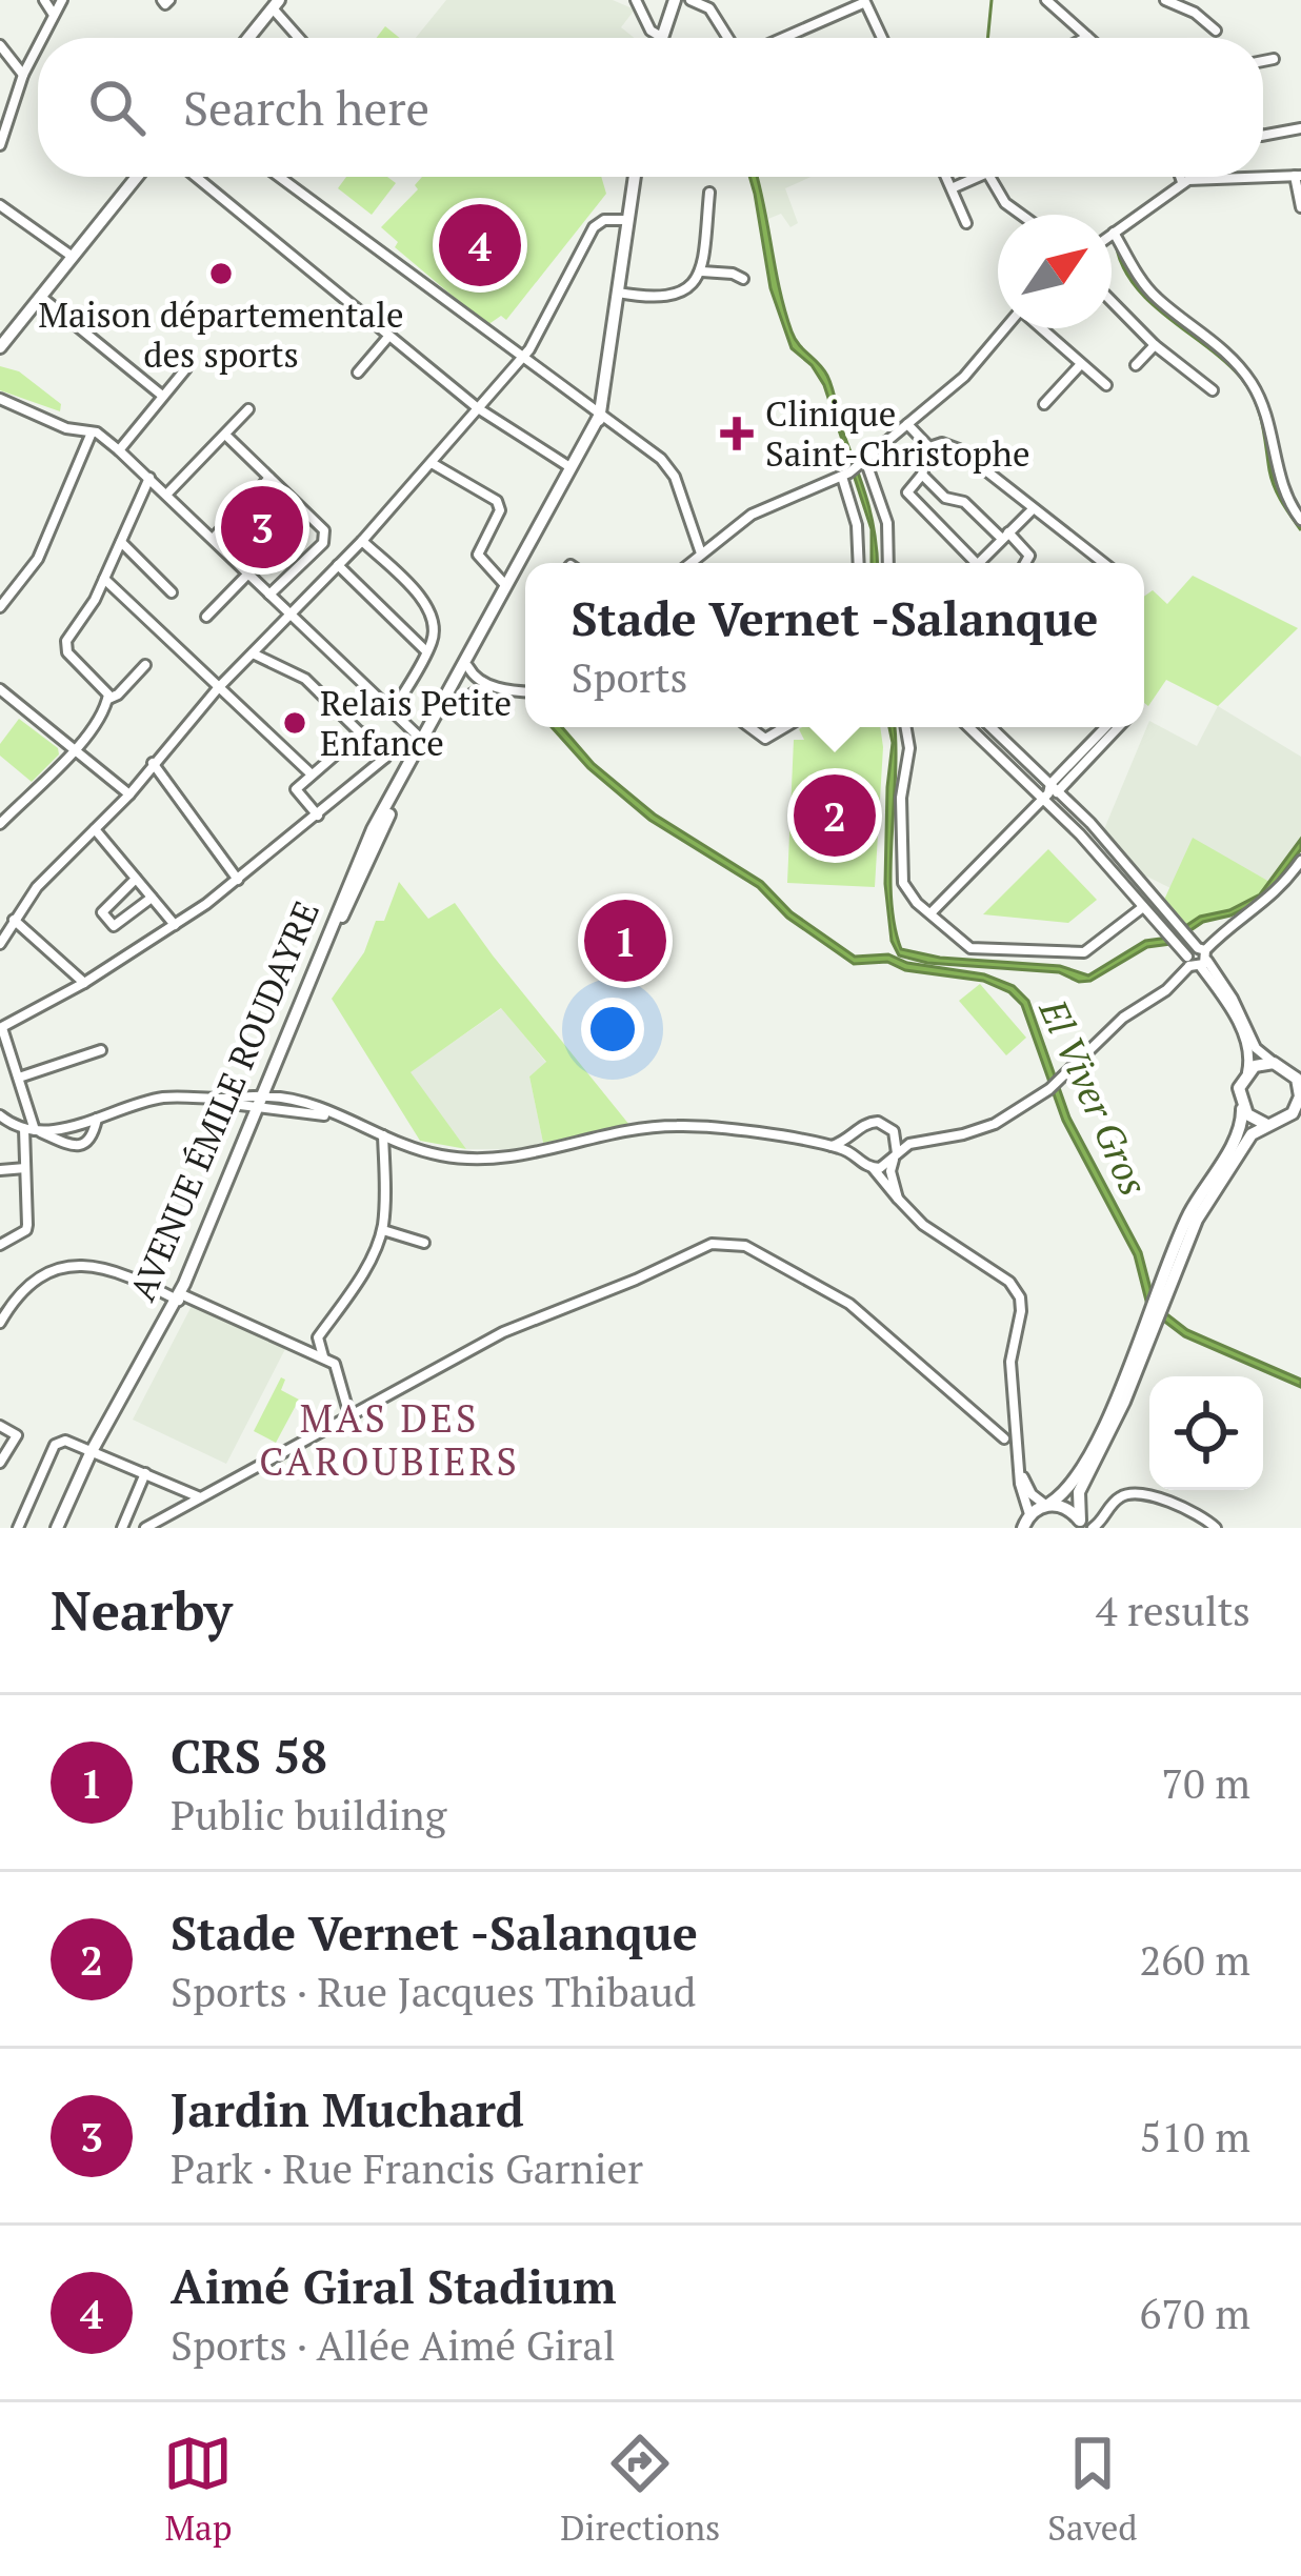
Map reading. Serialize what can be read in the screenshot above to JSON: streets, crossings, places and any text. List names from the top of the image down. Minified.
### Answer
{"streets":{"street":["AVENUE ÉMILE ROUDAYRE"]},"districts":["MAS DES CAROUBIERS"],"water":["El Viver Gros"],"places":{"other":["Maison départementale des sports","Relais Petite Enfance"],"health":["Clinique Saint-Christophe"]},"north":"top right","page":{"search":"Search here","pins":["4","3","2","1"],"popup":["Stade Vernet -Salanque","Sports"],"heading":["Nearby","4 results"],"list":[{"mark":"1","name":"CRS 58","note":"Public building","value":"70 m"},{"mark":"2","name":"Stade Vernet -Salanque","note":"Sports · Rue Jacques Thibaud","value":"260 m"},{"mark":"3","name":"Jardin Muchard","note":"Park · Rue Francis Garnier","value":"510 m"},{"mark":"4","name":"Aimé Giral Stadium","note":"Sports · Allée Aimé Giral","value":"670 m"}],"nav":["Map","Directions","Saved"]}}
